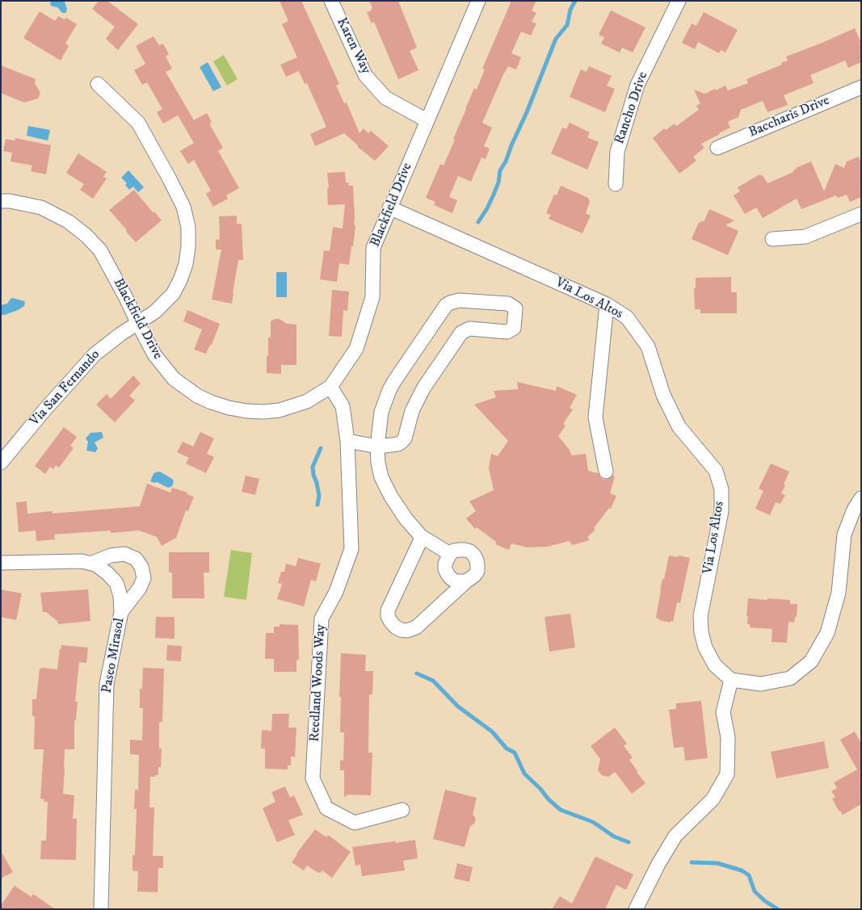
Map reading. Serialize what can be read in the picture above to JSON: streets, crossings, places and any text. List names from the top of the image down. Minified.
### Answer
{"streets":{"street":["Karen Way","Rancho Drive","Baccharis Drive","Blackfield Drive","Via Los Altos","Via San Fernando","Paseo Mirasol","Reedland Woods Way"]},"crossings":[["Karen Way","Blackfield Drive"],["Blackfield Drive","Via Los Altos"],["Blackfield Drive","Via San Fernando"],["Blackfield Drive","Reedland Woods Way"]]}
